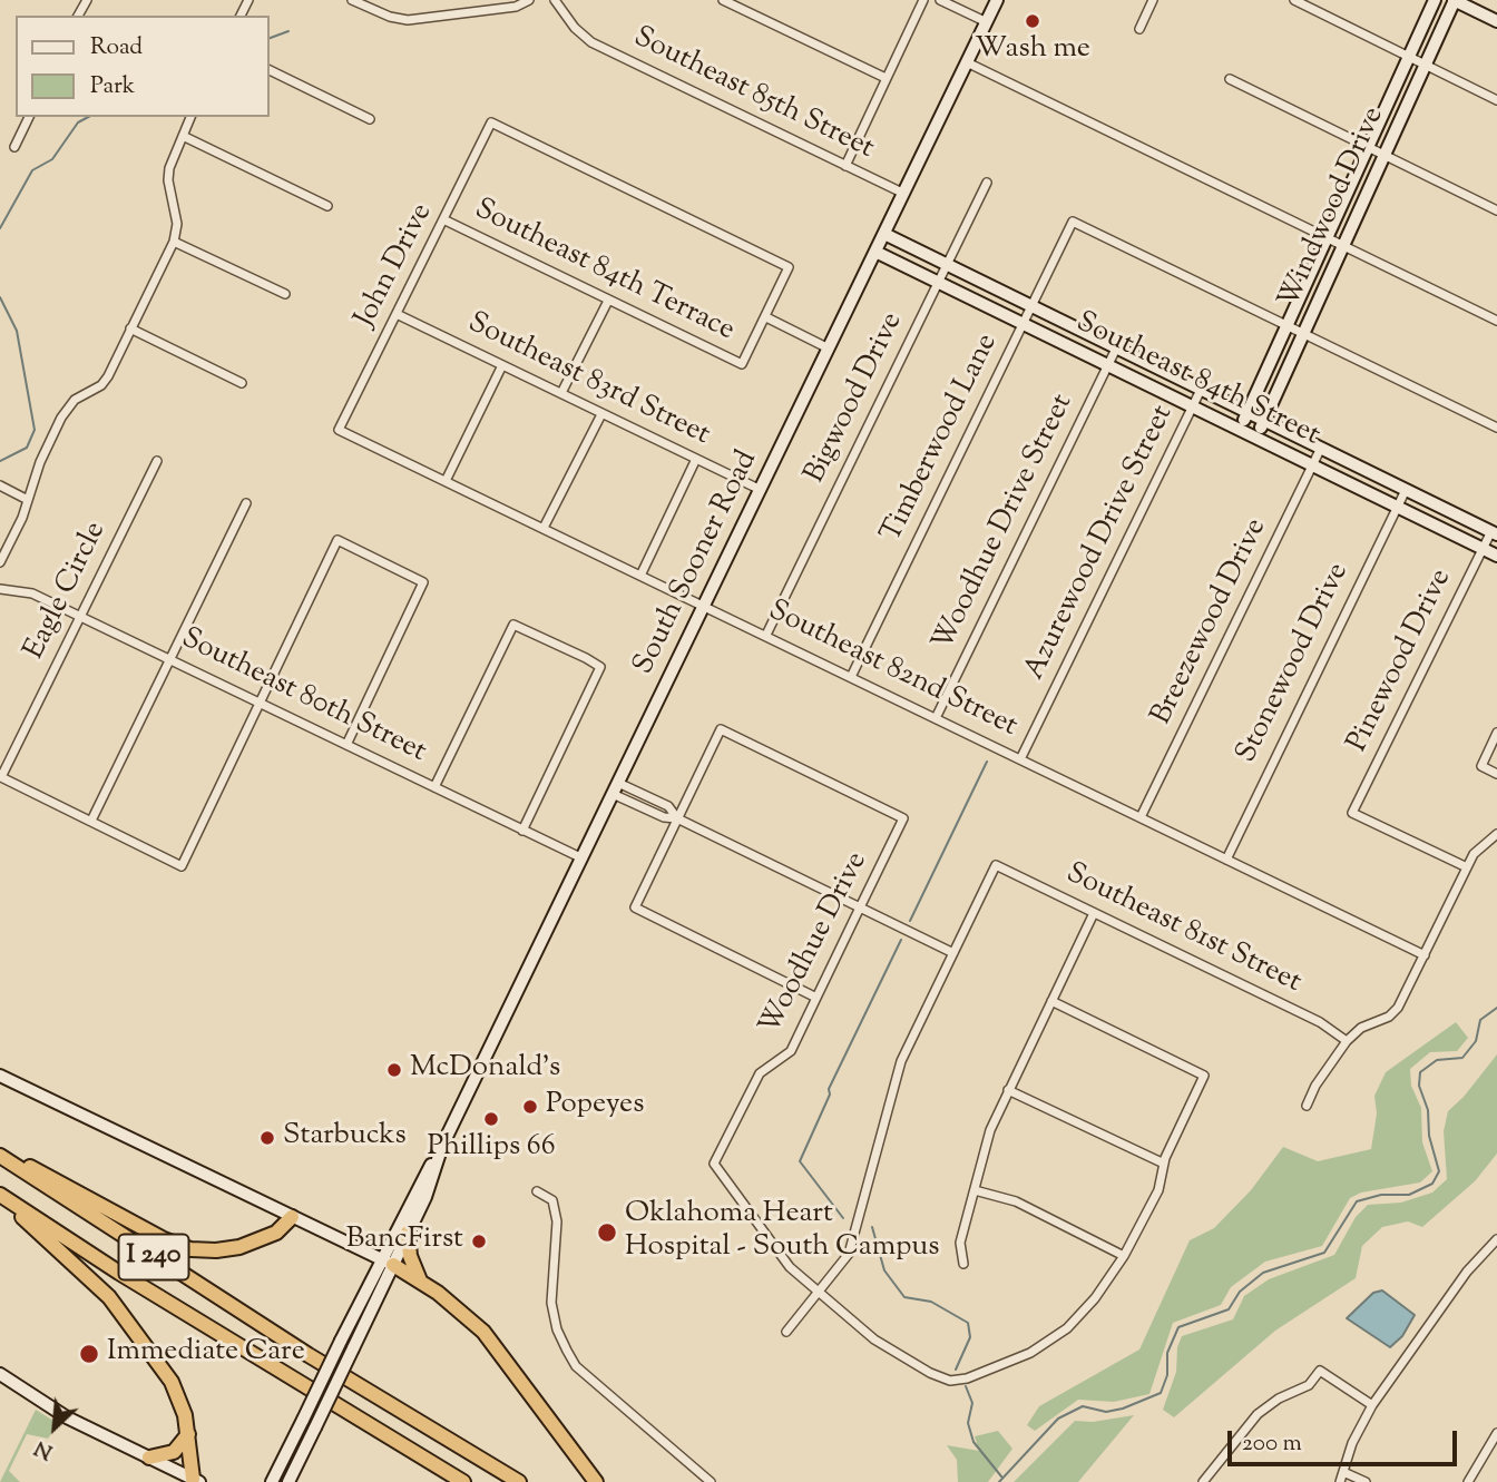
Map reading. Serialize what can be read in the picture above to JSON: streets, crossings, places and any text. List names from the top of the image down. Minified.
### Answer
{"streets":{"highway":["I 240"],"street":["Southeast 85th Street","Windwood Drive","John Drive","Southeast 84th Terrace","Southeast 83rd Street","Southeast 84th Street","Bigwood Drive","Timberwood Lane","Woodhue Drive Street","Azurewood Drive Street","South Sooner Road","Eagle Circle","Breezewood Drive","Pinewood Drive","Stonewood Drive","Southeast 82nd Street","Southeast 80th Street","Southeast 81st Street","Woodhue Drive"]},"crossings":[["Southeast 85th Street","South Sooner Road"],["Windwood Drive","Southeast 84th Street"],["Windwood Drive","Timberwood Lane"],["John Drive","Southeast 84th Terrace"],["John Drive","Southeast 83rd Street"],["John Drive","Southeast 82nd Street"],["Southeast 84th Terrace","South Sooner Road"],["Southeast 83rd Street","South Sooner Road"],["Southeast 84th Street","Bigwood Drive"],["Southeast 84th Street","Timberwood Lane"],["Southeast 84th Street","Woodhue Drive Street"],["Southeast 84th Street","Azurewood Drive Street"],["Southeast 84th Street","South Sooner Road"],["Southeast 84th Street","Breezewood Drive"],["Southeast 84th Street","Pinewood Drive"],["Southeast 84th Street","Stonewood Drive"],["Bigwood Drive","Southeast 82nd Street"],["Timberwood Lane","Southeast 82nd Street"],["Woodhue Drive Street","Southeast 82nd Street"],["Azurewood Drive Street","Southeast 82nd Street"],["South Sooner Road","Southeast 82nd Street"],["South Sooner Road","Southeast 80th Street"],["Eagle Circle","Southeast 80th Street"],["Breezewood Drive","Southeast 82nd Street"],["Stonewood Drive","Southeast 82nd Street"]],"places":["Wash me","McDonald's","Popeyes","Phillips 66","Starbucks","Oklahoma Heart Hospital - South Campus","BancFirst","Immediate Care"],"legend":["Road","Park"],"scale_bar":"200 m","north":"bottom left"}
